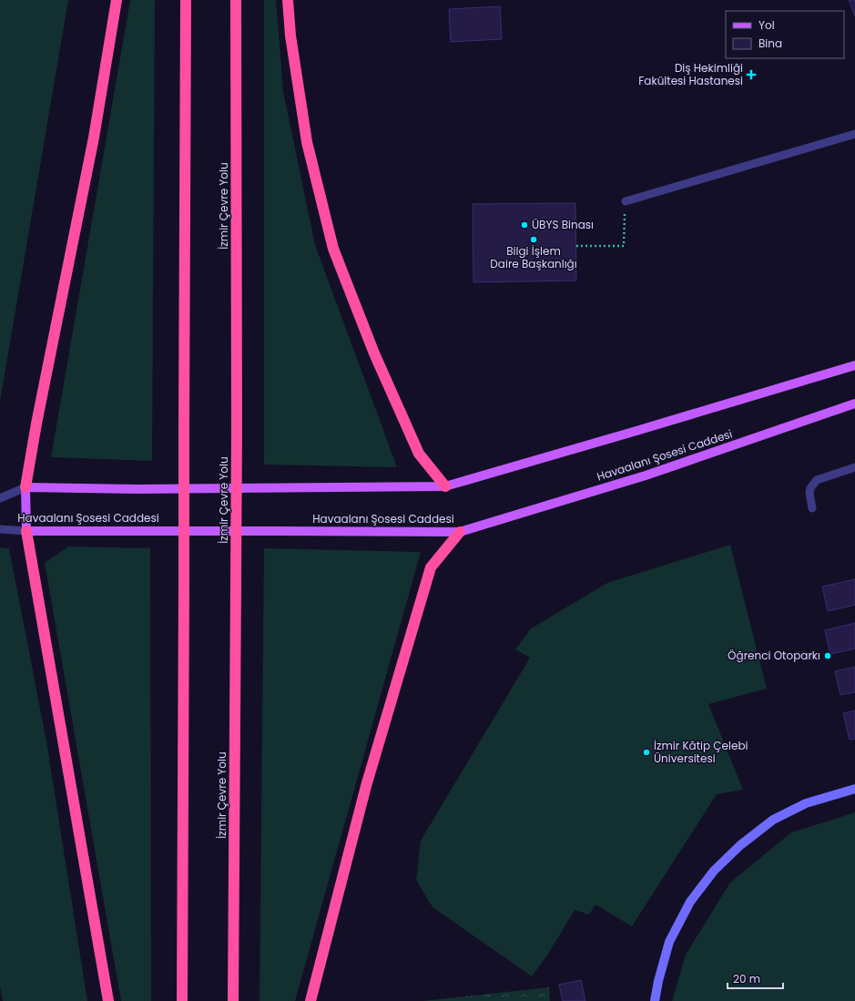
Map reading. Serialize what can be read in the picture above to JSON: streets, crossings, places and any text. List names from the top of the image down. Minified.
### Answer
{"streets":{"highway":["İzmir Çevre Yolu"],"main road":["Havaalanı Şosesi Caddesi"]},"places":{"health":["Diş Hekimliği Fakültesi Hastanesi"],"other":["ÜBYS Binası","Bilgi İşlem Daire Başkanlığı","Öğrenci Otoparkı","İzmir Kâtip Çelebi Üniversitesi"]},"legend":["Yol","Bina"],"scale_bar":"20 m"}
